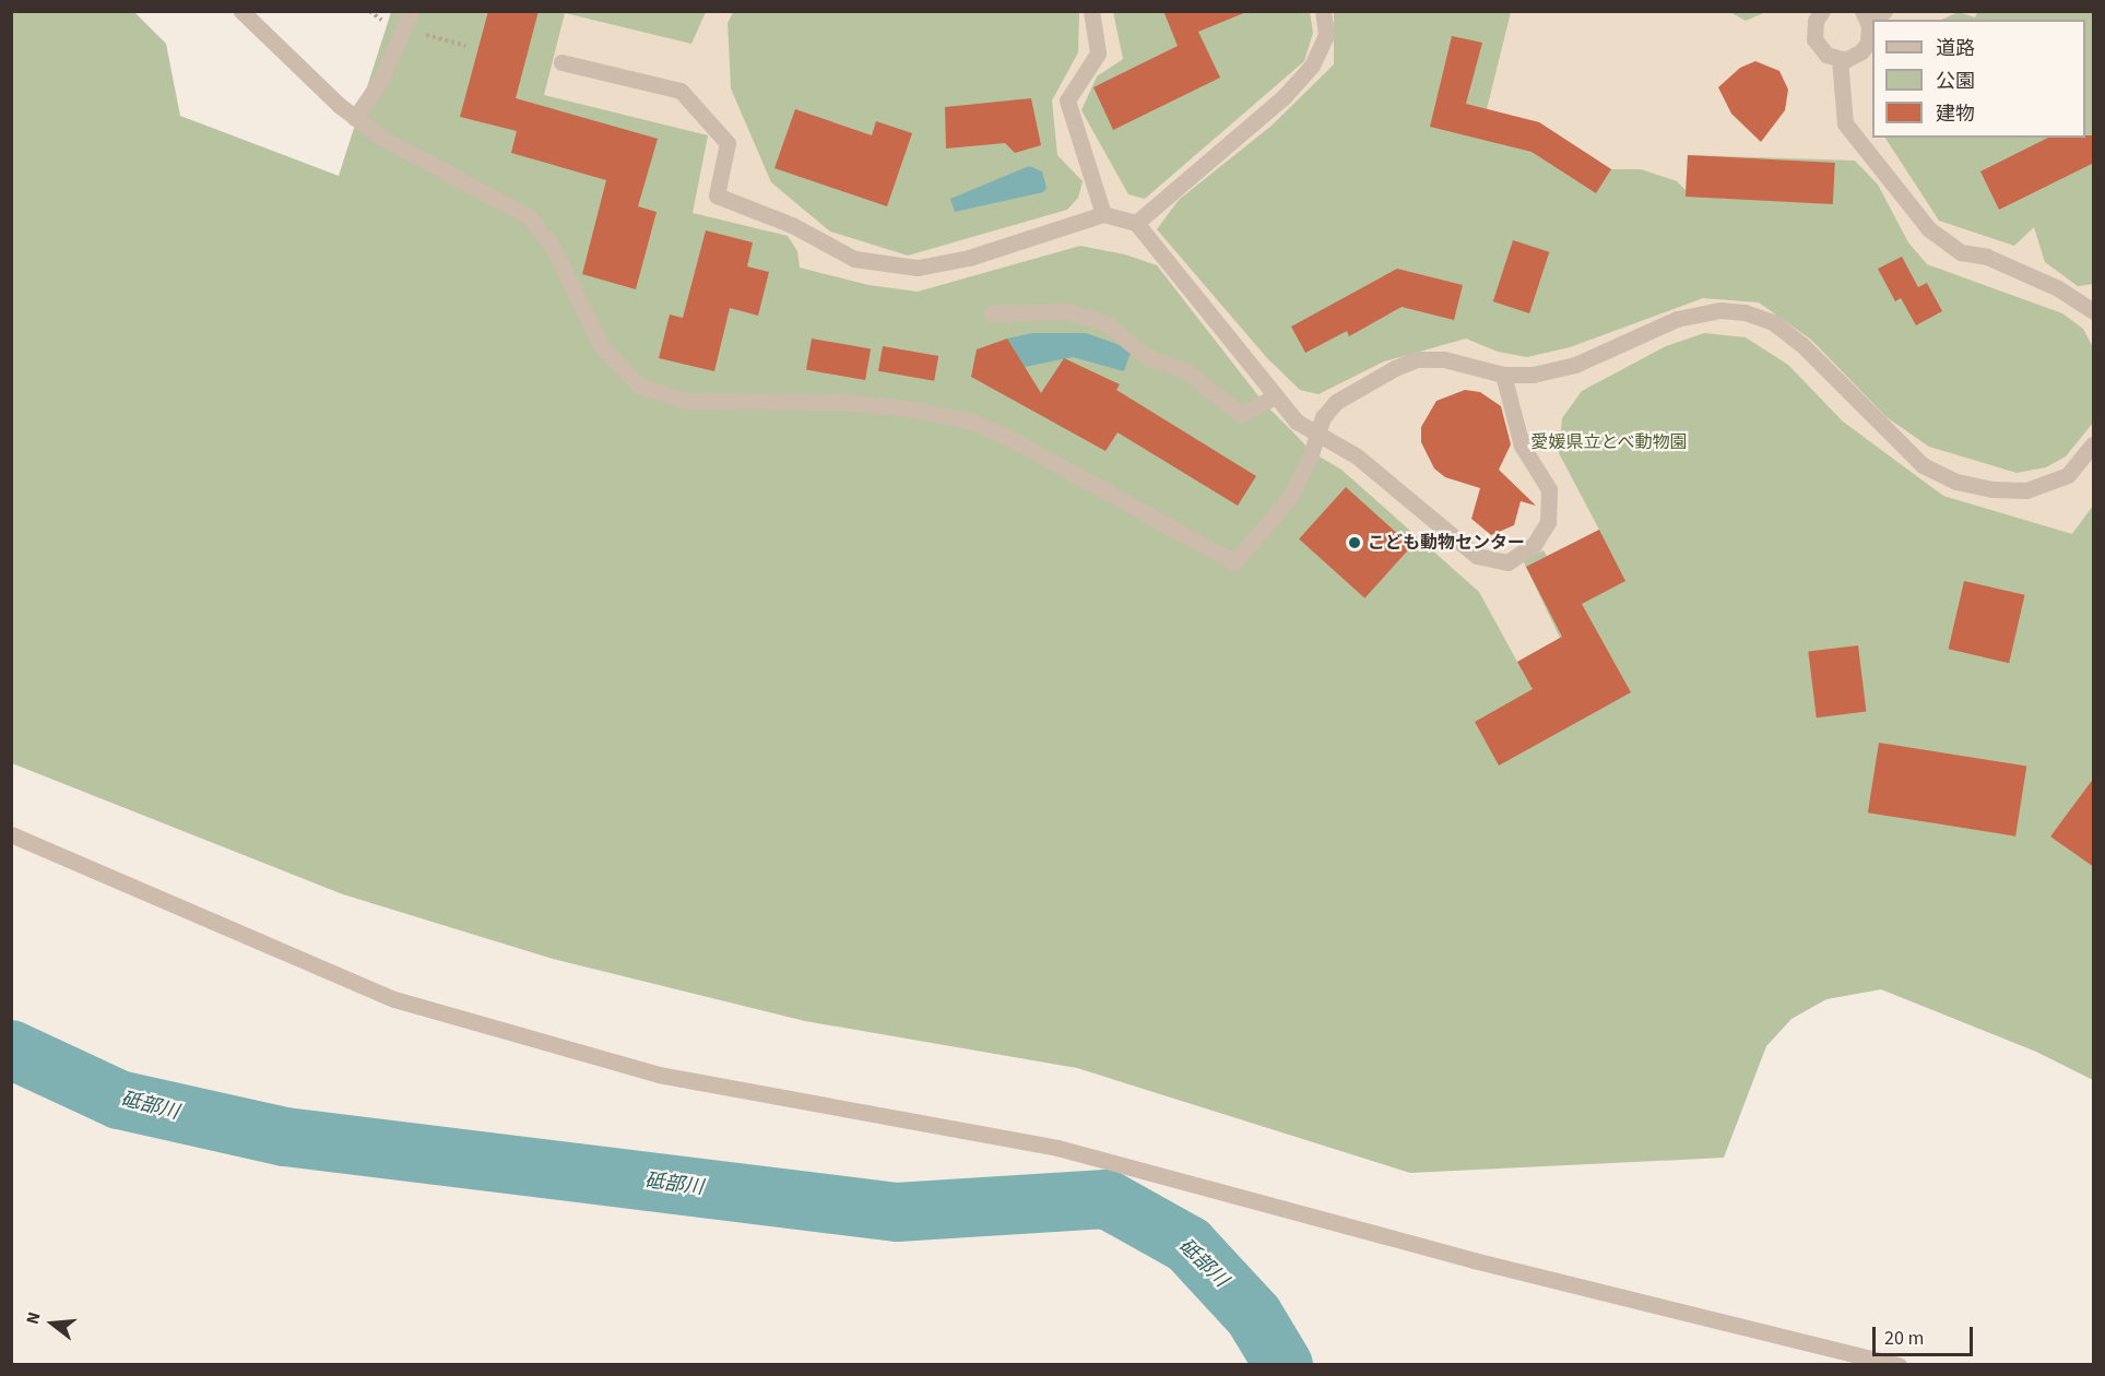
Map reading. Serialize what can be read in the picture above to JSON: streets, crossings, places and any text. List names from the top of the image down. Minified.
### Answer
{"water":["砥部川"],"parks":["愛媛県立とべ動物園"],"places":["こども動物センター"],"legend":["道路","公園","建物"],"scale_bar":"20 m","north":"left"}
